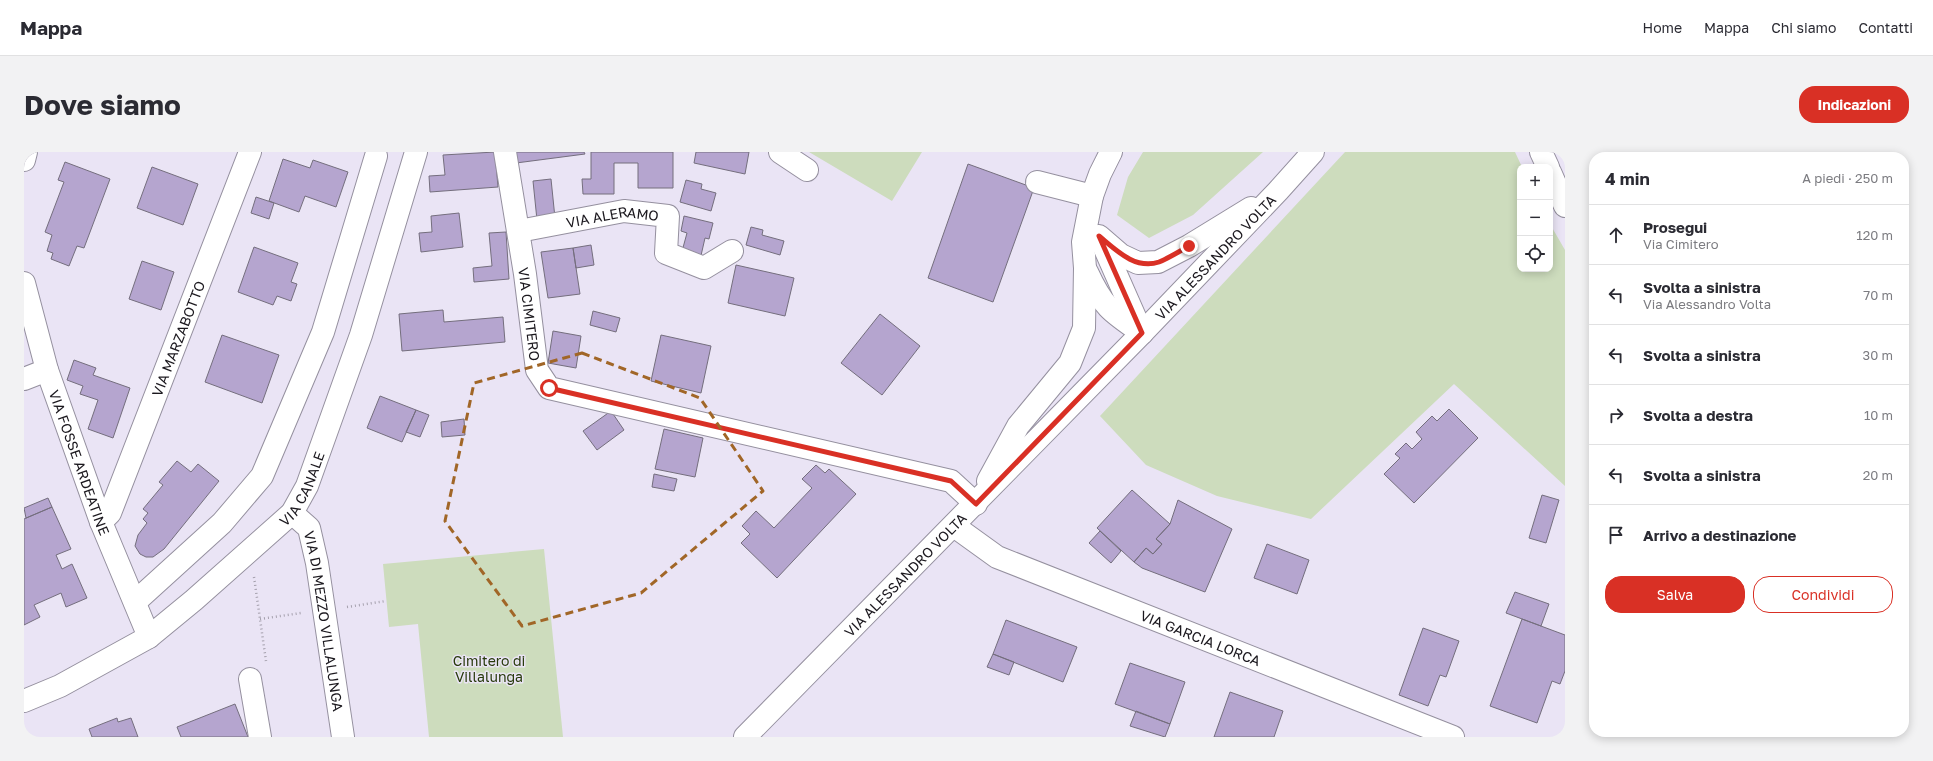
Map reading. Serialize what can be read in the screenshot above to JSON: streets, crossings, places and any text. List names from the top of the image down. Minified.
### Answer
{"streets":{"street":["VIA ALERAMO","VIA ALESSANDRO VOLTA","VIA CIMITERO","VIA MARZABOTTO","VIA FOSSE ARDEATINE","VIA CANALE","VIA DI MEZZO VILLALUNGA","VIA GARCIA LORCA"]},"crossings":[["VIA ALERAMO","VIA CIMITERO"],["VIA ALESSANDRO VOLTA","VIA CIMITERO"],["VIA ALESSANDRO VOLTA","VIA GARCIA LORCA"],["VIA MARZABOTTO","VIA FOSSE ARDEATINE"],["VIA FOSSE ARDEATINE","VIA CANALE"],["VIA CANALE","VIA DI MEZZO VILLALUNGA"]],"parks":["Cimitero di Villalunga"],"page":{"header":"Mappa","nav":["Home","Mappa","Chi siamo","Contatti"],"buttons":["Indicazioni",["Salva","Condividi"]],"title":"Dove siamo","heading":["4 min","A piedi · 250 m"],"map_buttons":["+","−"],"list":[["Prosegui","Via Cimitero","120 m"],["Svolta a sinistra","Via Alessandro Volta","70 m"],["Svolta a sinistra","30 m"],["Svolta a destra","10 m"],["Svolta a sinistra","20 m"],"Arrivo a destinazione"]}}
